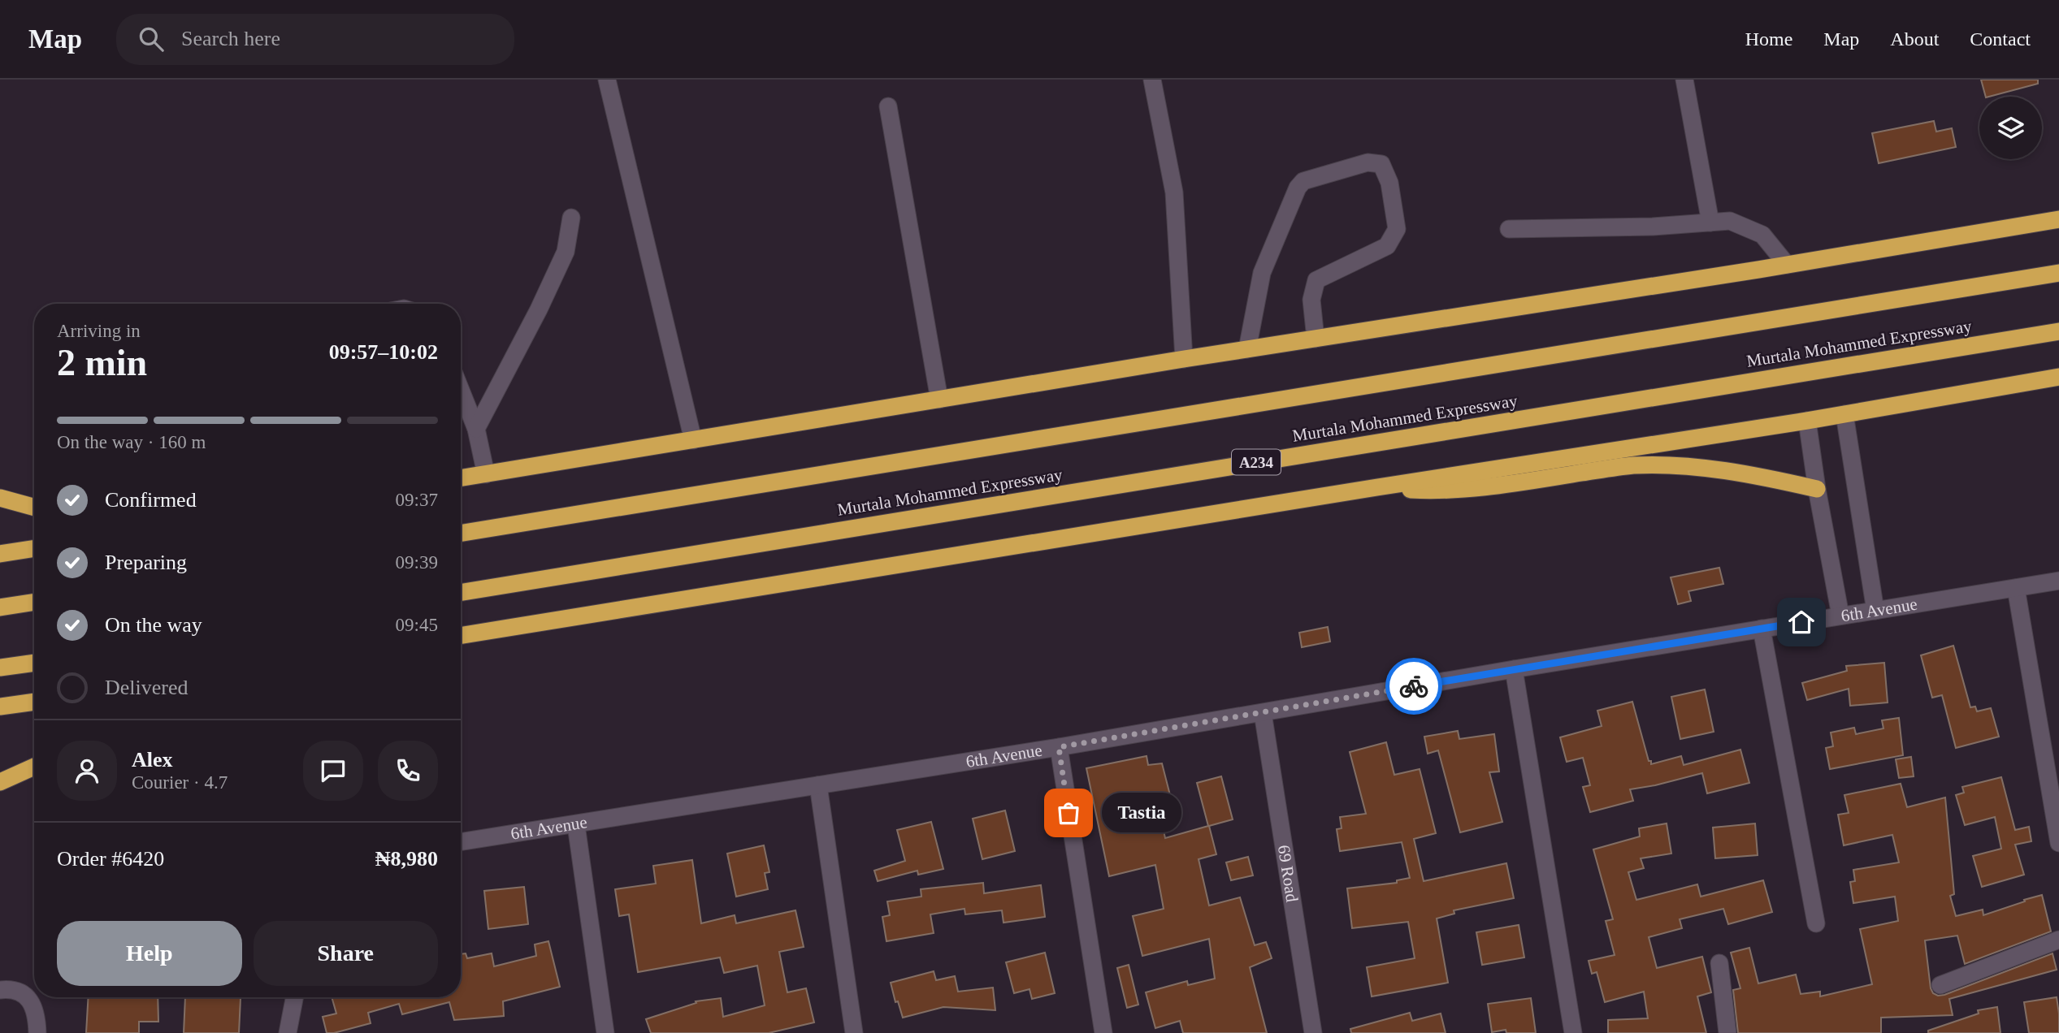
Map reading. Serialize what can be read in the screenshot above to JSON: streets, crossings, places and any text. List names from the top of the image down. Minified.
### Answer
{"streets":{"highway":["Murtala Mohammed Expressway","A234"],"street":["6th Avenue","69 Road"]},"crossings":[["6th Avenue","69 Road"]],"places":["Tastia"],"page":{"header":"Map","search":"Search here","nav":["Home","Map","About","Contact"],"heading":["2 min","Arriving in","09:57–10:02"],"panel":["Alex","Courier · 4.7","Order #6420","₦8,980"],"bar":"On the way · 160 m","list":[["Confirmed","09:37"],["Preparing","09:39"],["On the way","09:45"],"Delivered"],"bubble":"Tastia","buttons":["Help","Share"]}}
